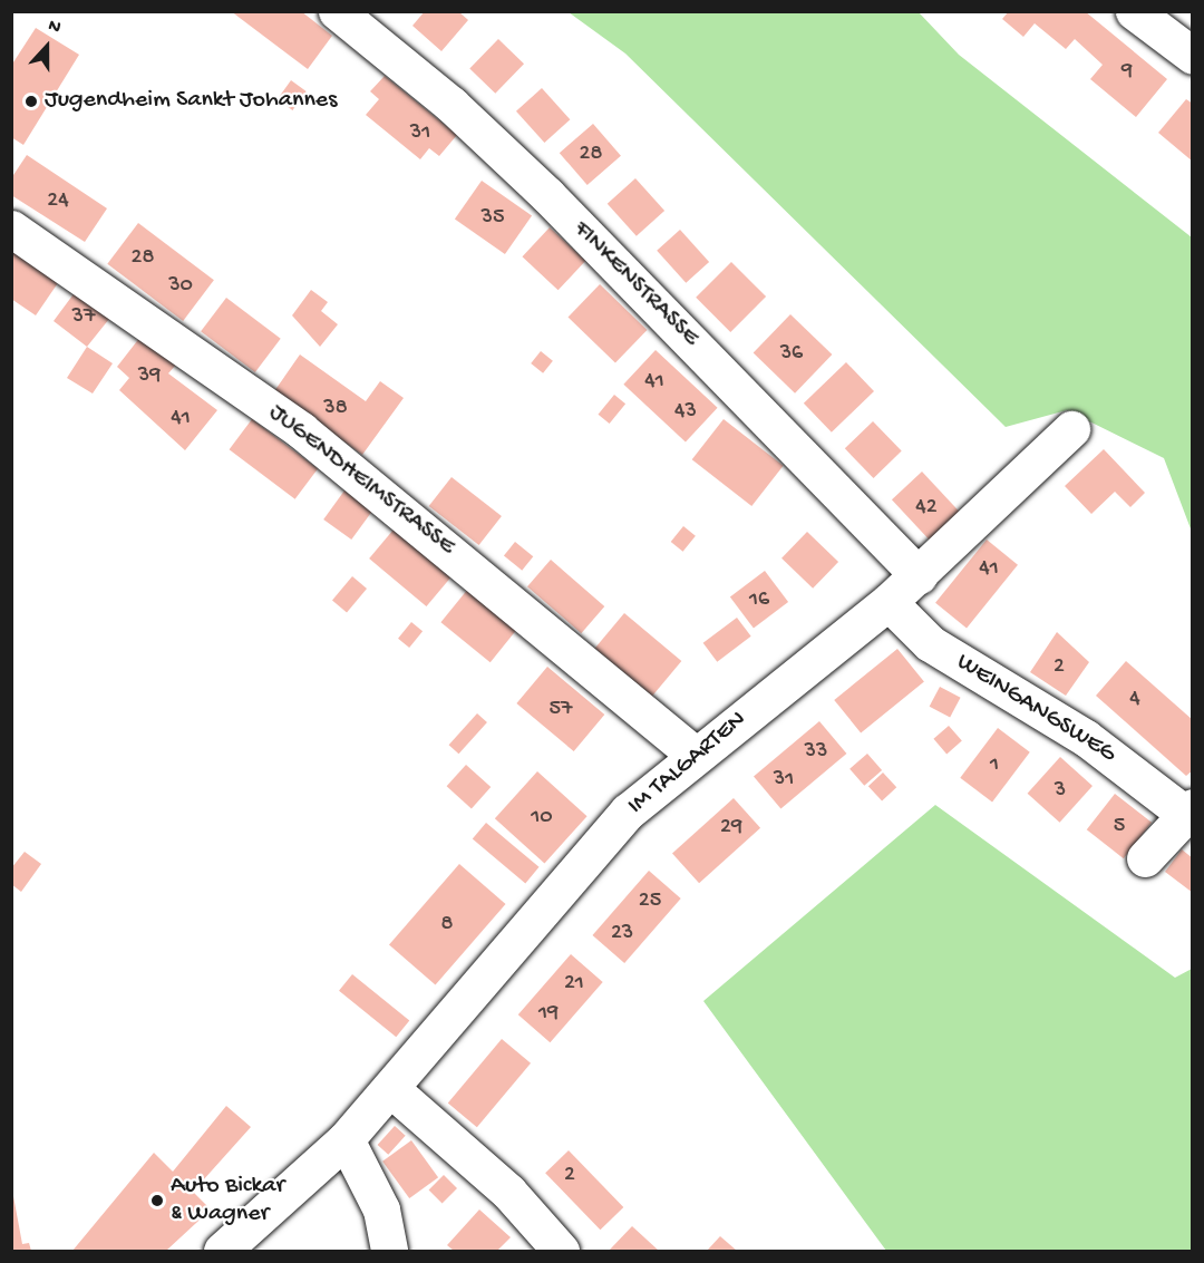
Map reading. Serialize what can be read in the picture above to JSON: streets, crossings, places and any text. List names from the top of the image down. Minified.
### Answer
{"streets":{"street":["FINKENSTRASSE","JUGENDHEIMSTRASSE","WEINGANGSWEG","IM TALGARTEN"]},"crossings":[["FINKENSTRASSE","IM TALGARTEN"],["JUGENDHEIMSTRASSE","IM TALGARTEN"],["WEINGANGSWEG","IM TALGARTEN"]],"places":["Jugendheim Sankt Johannes","Auto Bickar & Wagner"],"house_numbers":["9","31","28","24","35","28","30","37","36","39","41","38","43","41","42","41","16","2","4","57","33","1","31","3","10","5","29","25","8","23","21","19","2"],"north":"top"}
